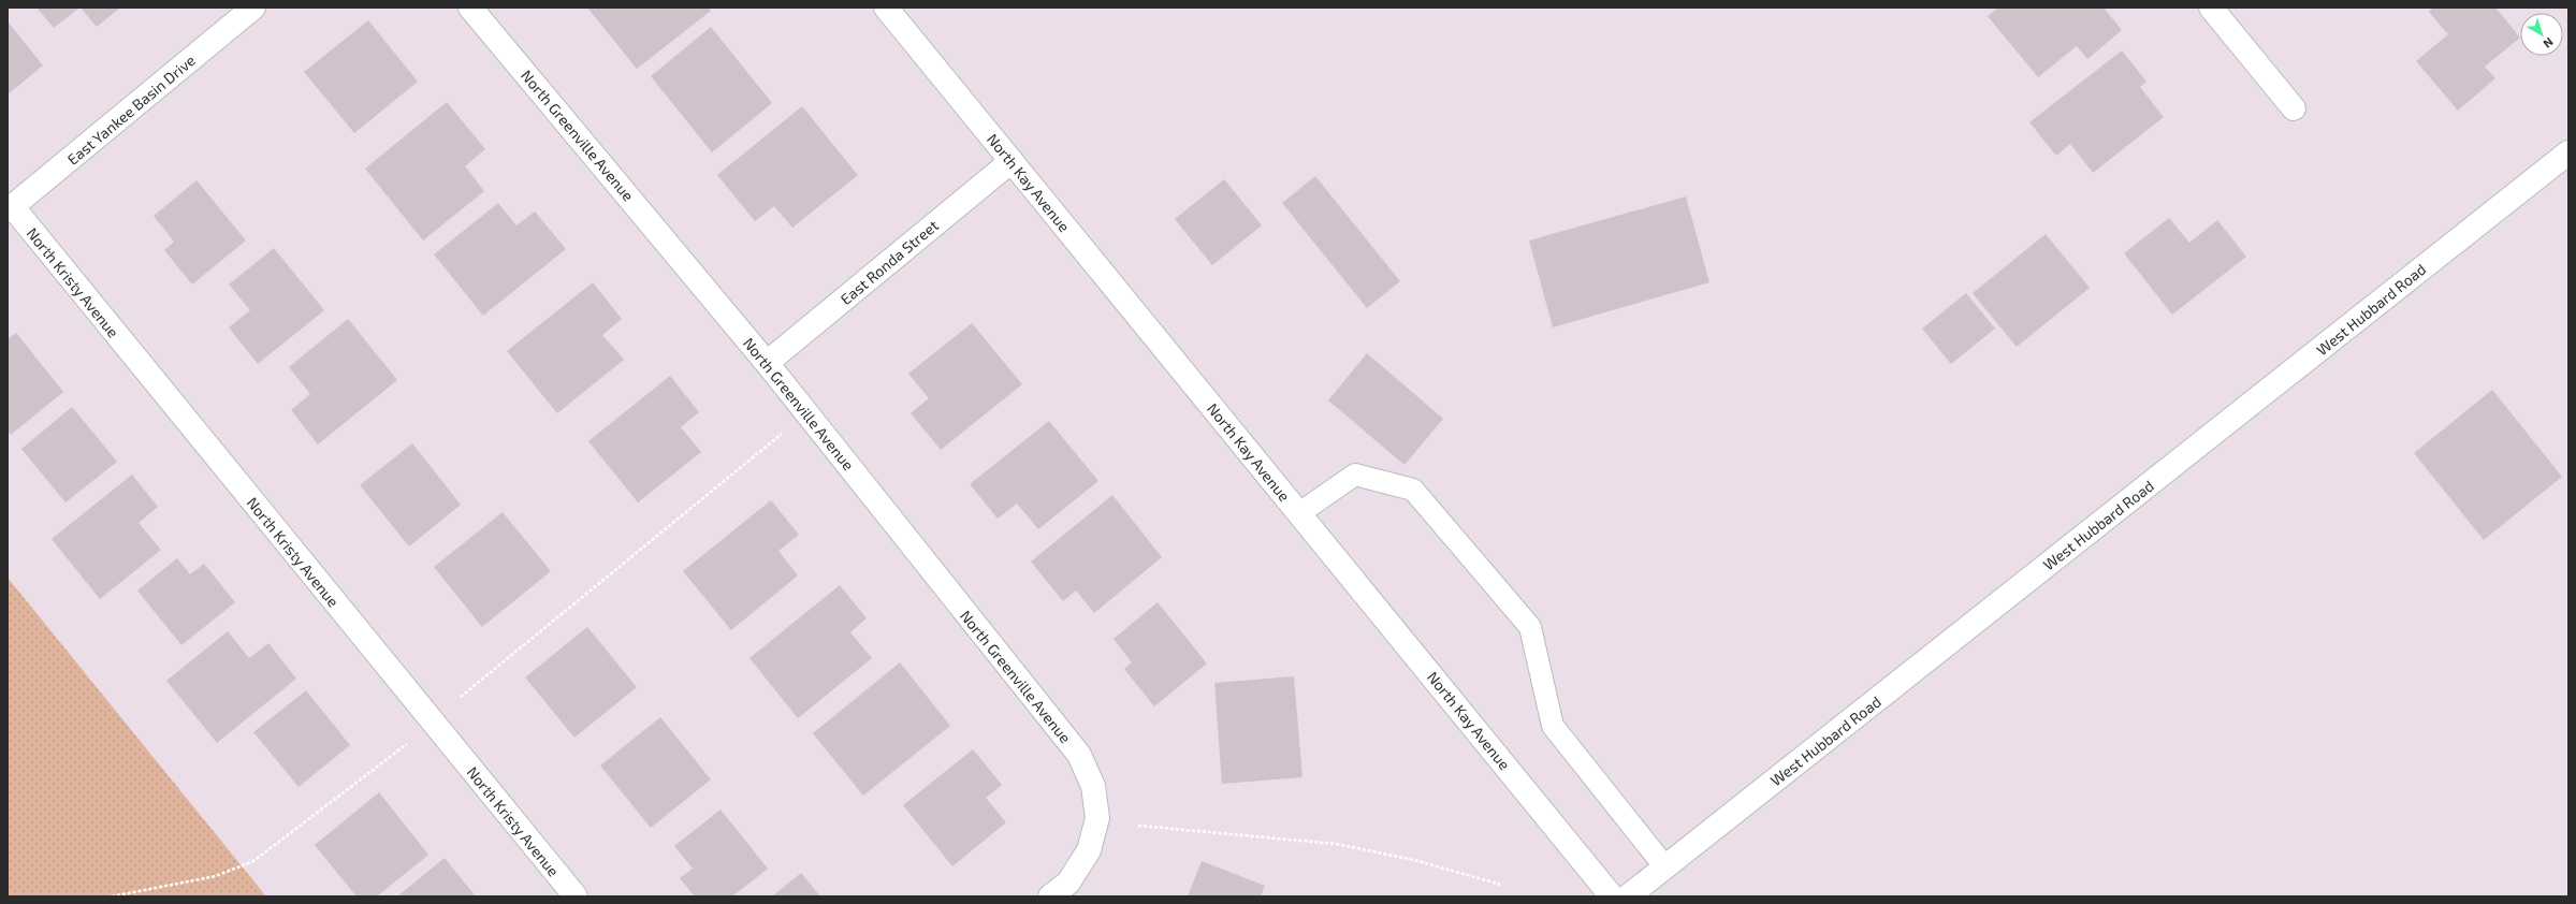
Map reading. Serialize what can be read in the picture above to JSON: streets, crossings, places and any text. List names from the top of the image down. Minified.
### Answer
{"streets":{"street":["East Yankee Basin Drive","North Greenville Avenue","North Kay Avenue","East Ronda Street","North Kristy Avenue","West Hubbard Road"]},"crossings":[["East Yankee Basin Drive","North Kristy Avenue"],["North Greenville Avenue","East Ronda Street"],["North Kay Avenue","East Ronda Street"]],"north":"bottom right"}
